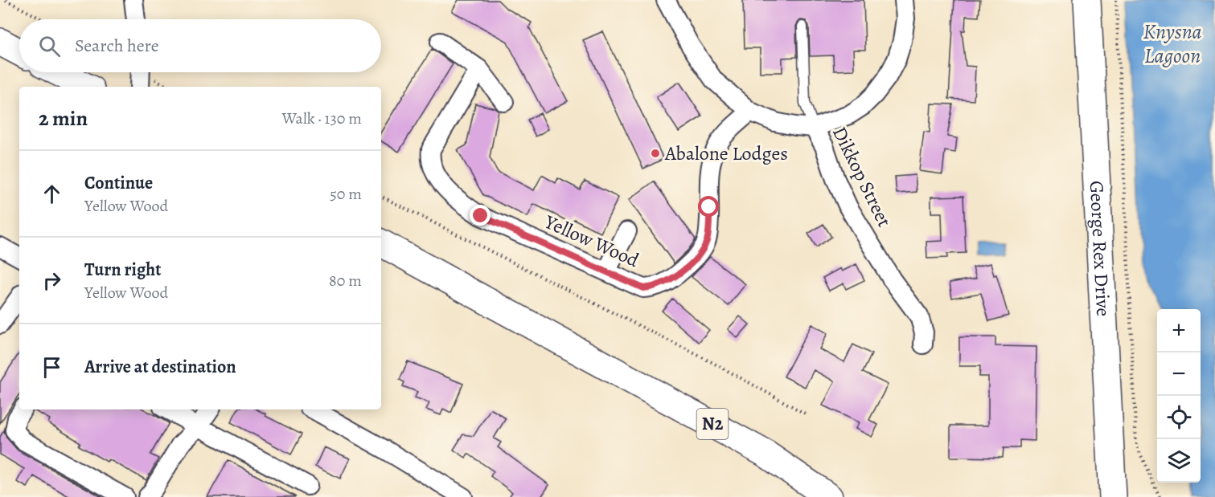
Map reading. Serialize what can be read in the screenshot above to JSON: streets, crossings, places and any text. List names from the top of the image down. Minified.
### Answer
{"streets":{"main road":["George Rex Drive","N2"],"street":["Dikkop Street","Yellow Wood"]},"water":["Knysna Lagoon"],"places":["Abalone Lodges"],"page":{"search":"Search here","heading":["2 min","Walk · 130 m"],"list":[["Continue","Yellow Wood","50 m"],["Turn right","Yellow Wood","80 m"],"Arrive at destination"],"map_buttons":["+","−"]}}
